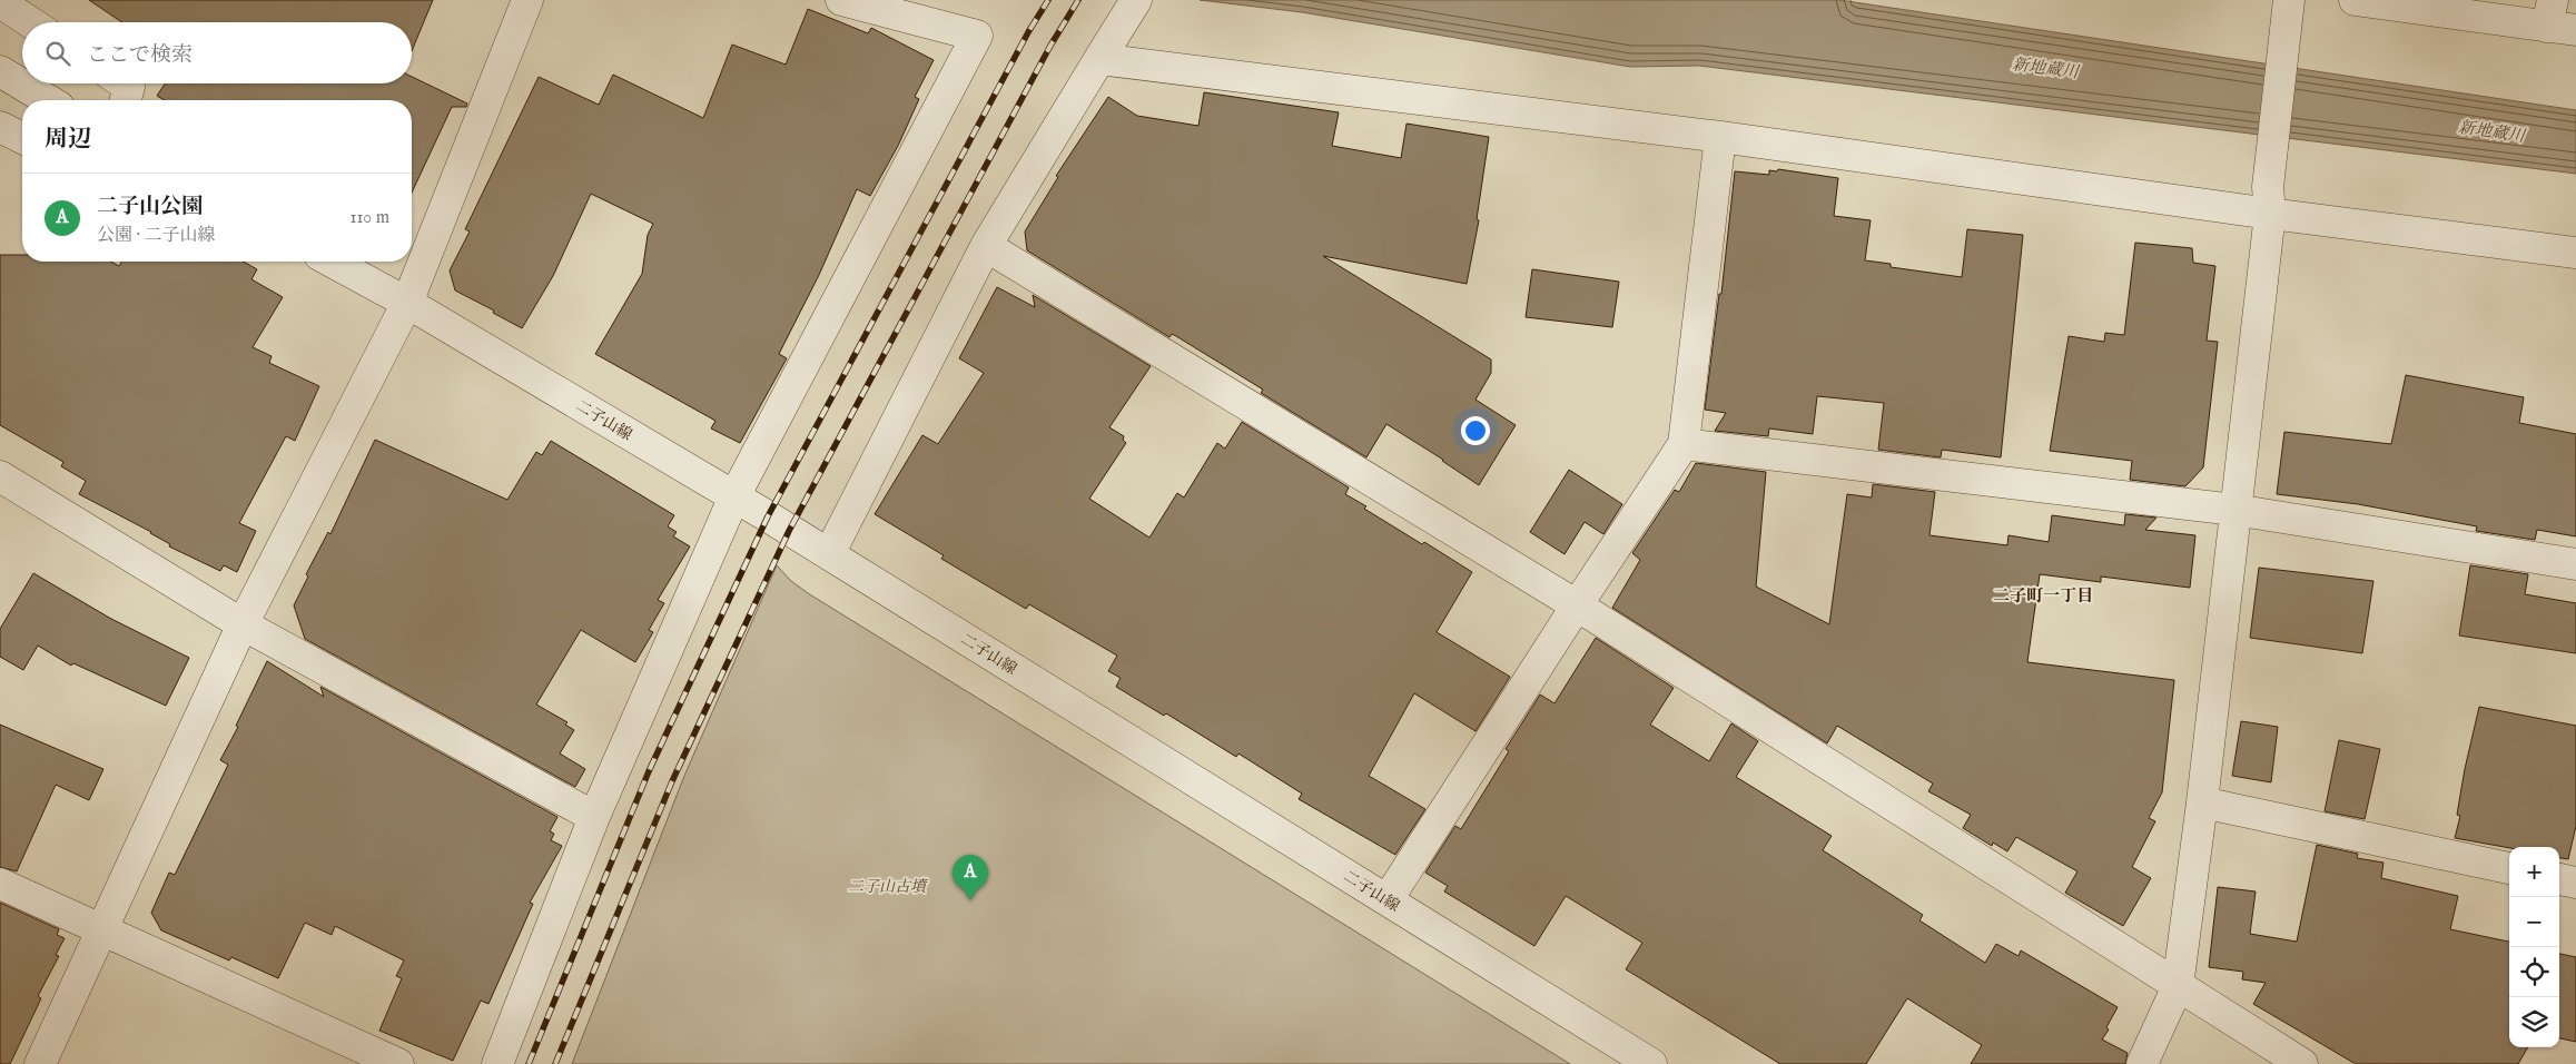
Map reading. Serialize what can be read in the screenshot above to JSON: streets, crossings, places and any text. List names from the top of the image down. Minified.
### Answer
{"streets":{"street":["二子山線"]},"districts":["二子町一丁目"],"water":["新地蔵川"],"parks":["二子山古墳"],"page":{"search":"ここで検索","heading":"周辺","list":[{"mark":"A","name":"二子山公園","note":"公園 · 二子山線","value":"110 m"}],"map_buttons":["+","−"],"pins":"A"}}
